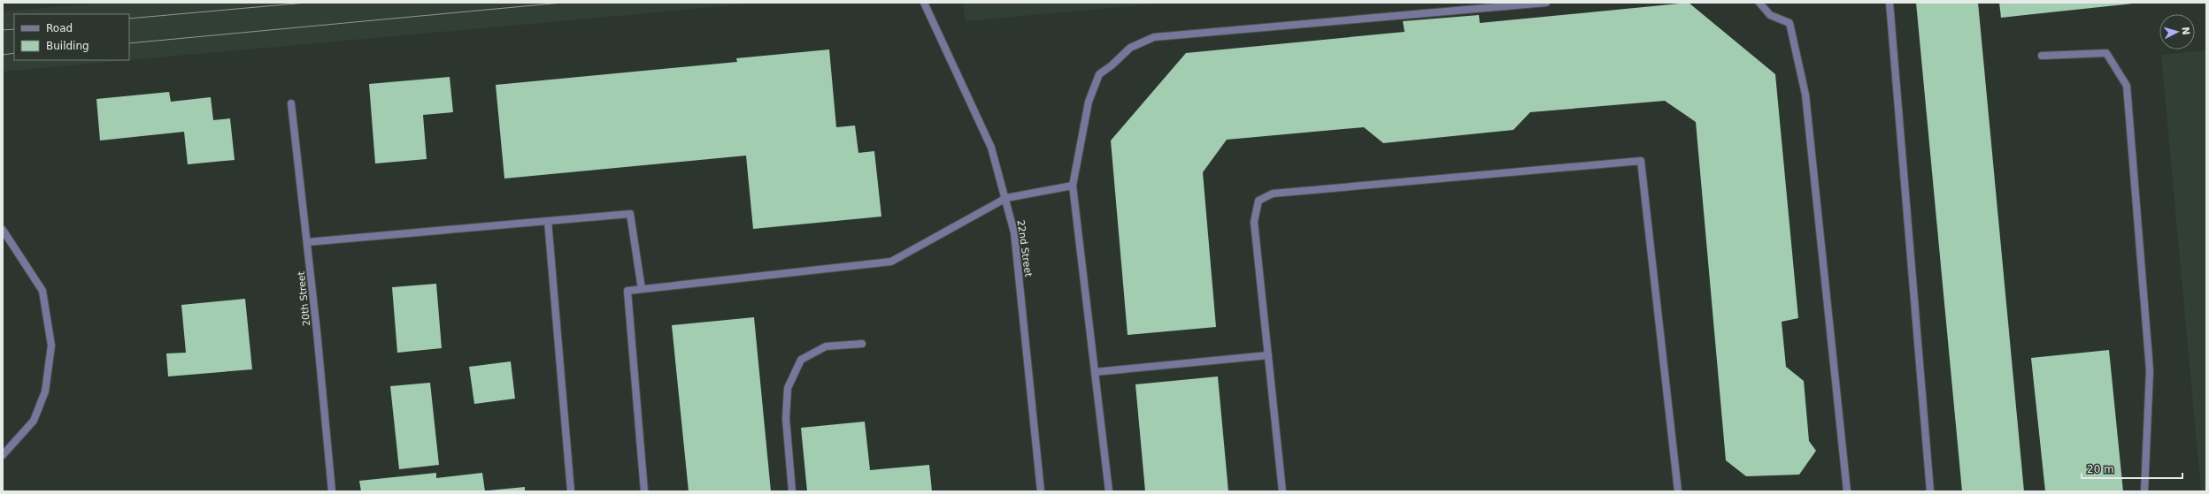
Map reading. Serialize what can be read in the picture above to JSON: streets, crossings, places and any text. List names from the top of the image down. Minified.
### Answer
{"streets":{"street":["22nd Street","20th Street"]},"legend":["Road","Building"],"scale_bar":"20 m","north":"right"}
